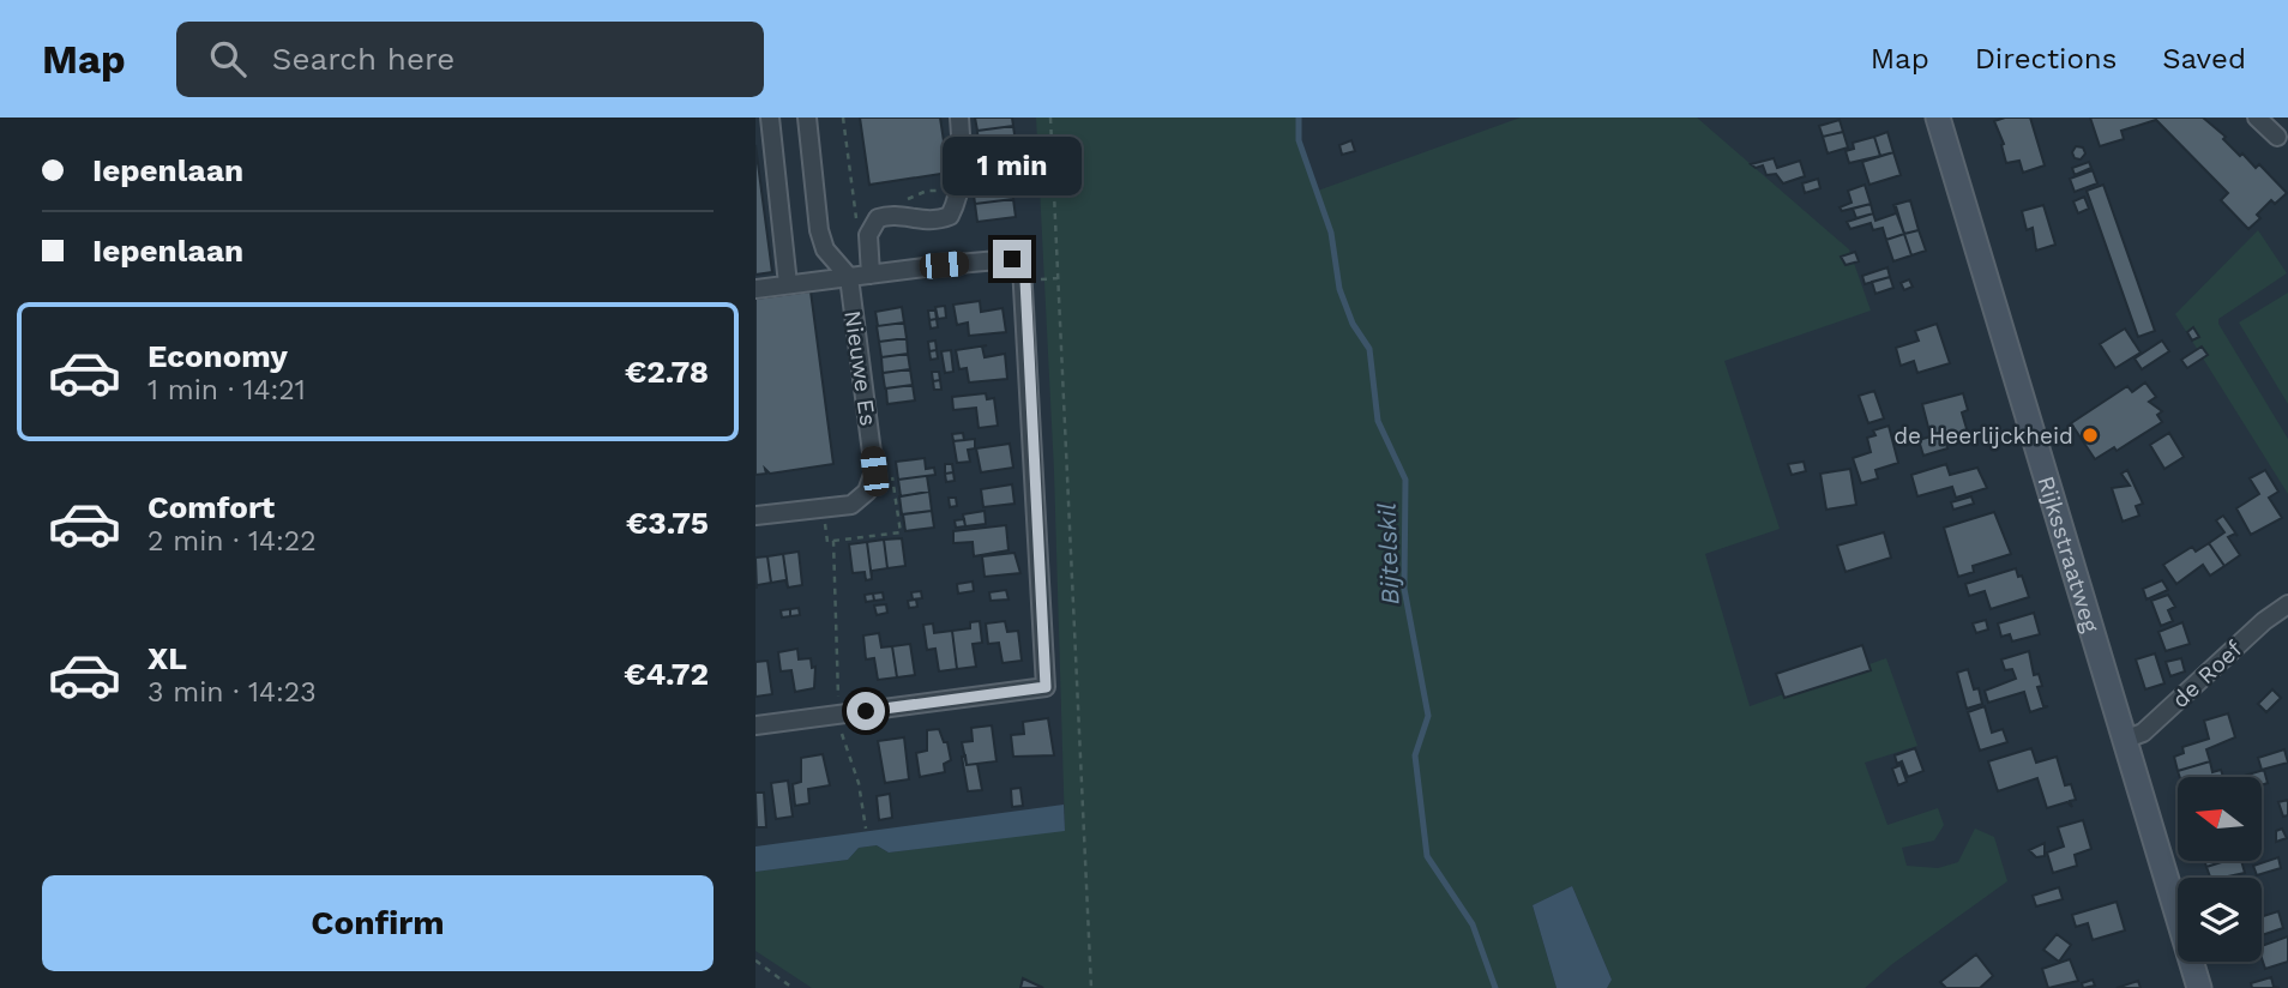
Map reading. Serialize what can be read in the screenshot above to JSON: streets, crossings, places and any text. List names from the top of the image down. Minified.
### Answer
{"streets":{"street":["Nieuwe Es","Rijksstraatweg","de Roef"]},"crossings":[["Rijksstraatweg","de Roef"]],"water":["Bijtelskil"],"places":["de Heerlijckheid"],"north":"left","page":{"header":"Map","search":"Search here","nav":["Map","Directions","Saved"],"banner":["Iepenlaan","Iepenlaan"],"bubble":"1 min","list":[{"name":"Economy","note":"1 min · 14:21","value":"€2.78"},{"name":"Comfort","note":"2 min · 14:22","value":"€3.75"},{"name":"XL","note":"3 min · 14:23","value":"€4.72"}],"buttons":"Confirm"}}
